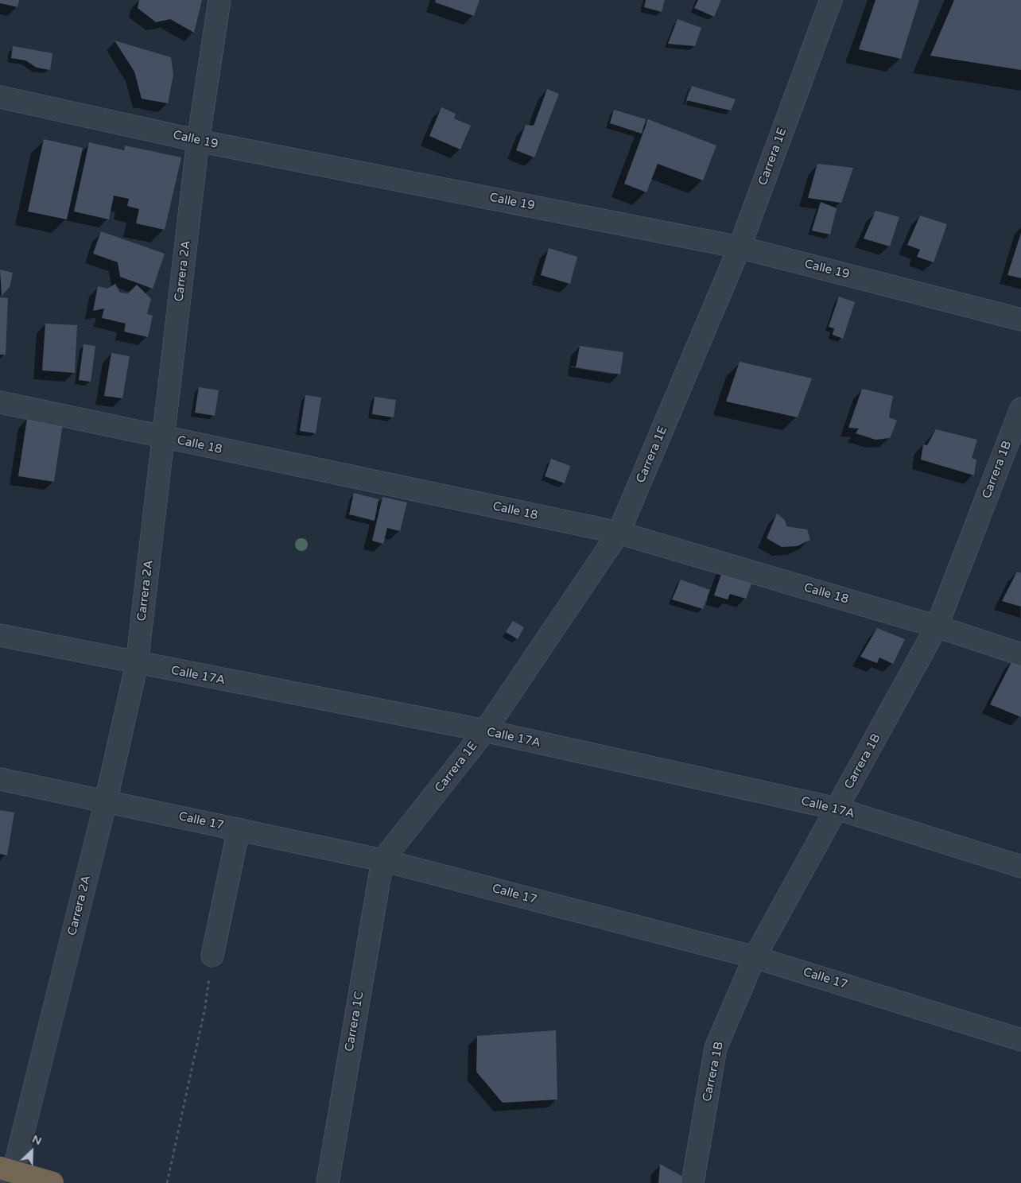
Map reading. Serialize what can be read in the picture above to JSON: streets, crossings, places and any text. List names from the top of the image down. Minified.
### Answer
{"streets":{"street":["Calle 19","Carrera 1E","Carrera 2A","Calle 18","Carrera 1B","Calle 17A","Calle 17","Carrera 1C"]},"crossings":[["Calle 19","Carrera 1E"],["Calle 19","Carrera 2A"],["Carrera 1E","Calle 18"],["Carrera 1E","Calle 17A"],["Carrera 1E","Calle 17"],["Carrera 1E","Carrera 1C"],["Carrera 2A","Calle 18"],["Carrera 2A","Calle 17A"],["Carrera 2A","Calle 17"],["Calle 18","Carrera 1B"],["Carrera 1B","Calle 17A"],["Carrera 1B","Calle 17"],["Calle 17","Carrera 1C"]],"north":"top right"}
